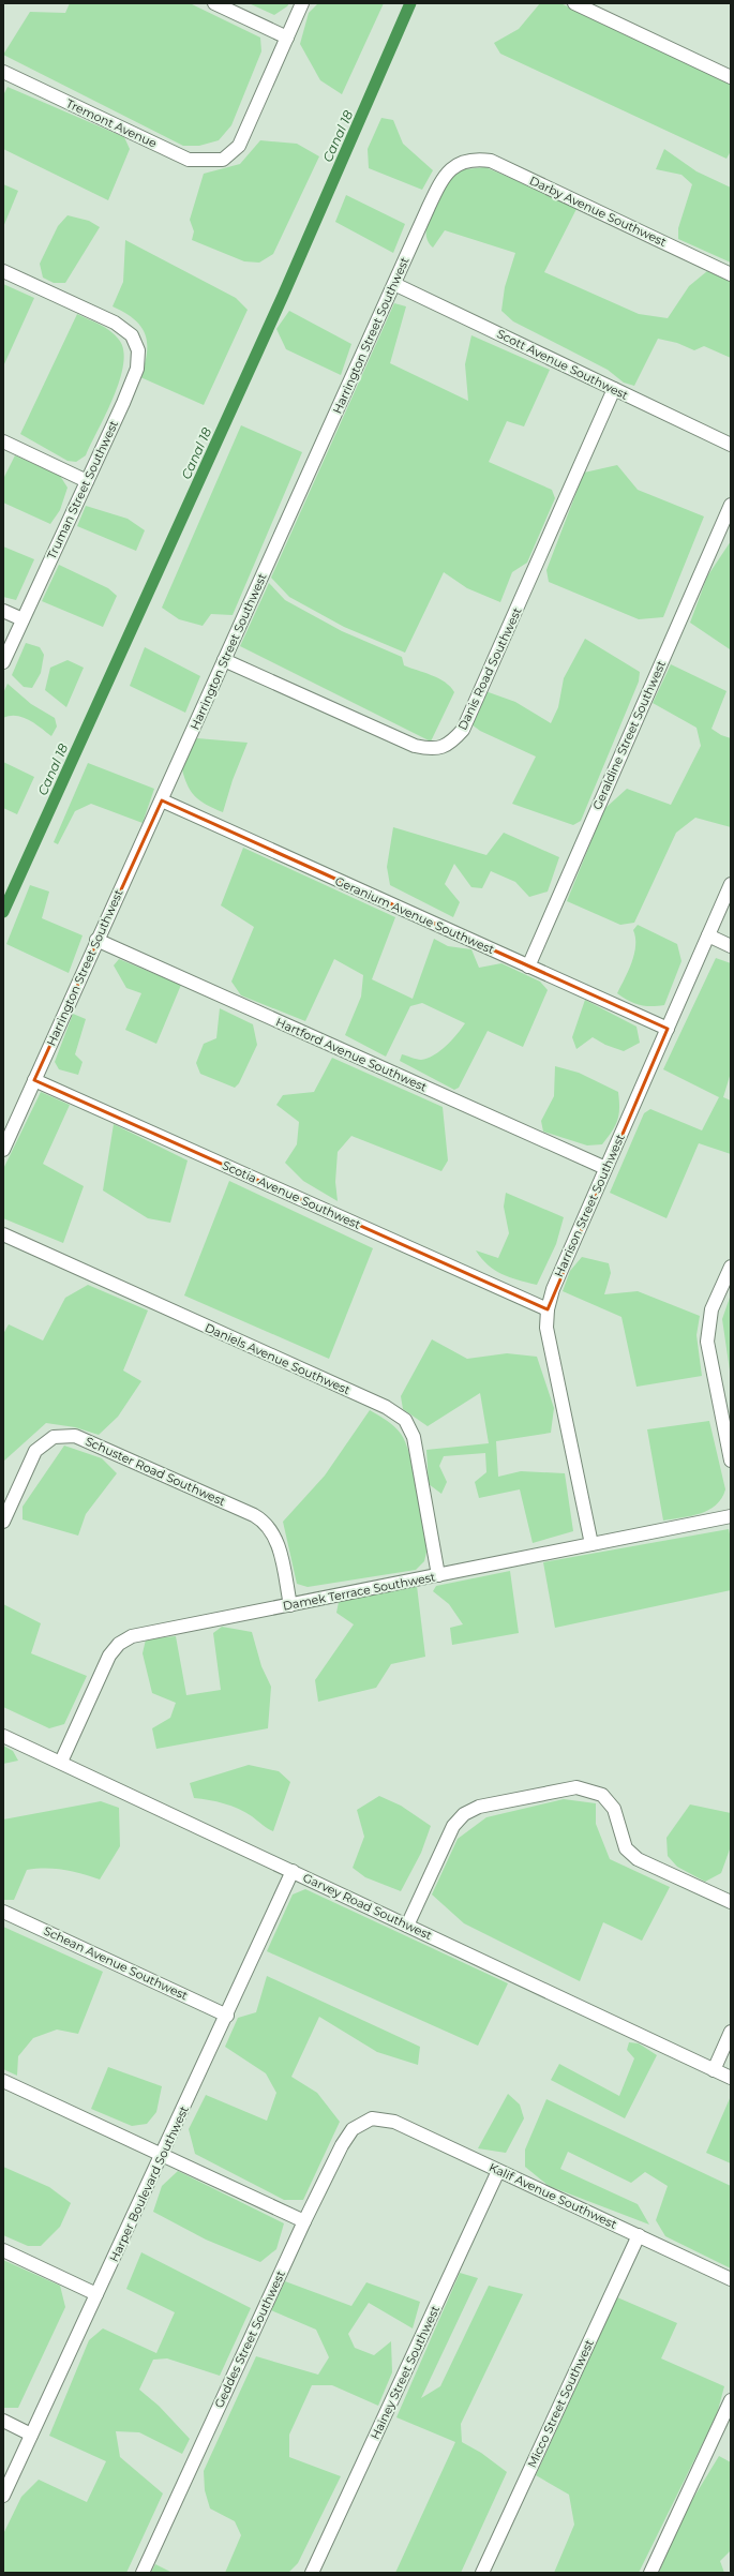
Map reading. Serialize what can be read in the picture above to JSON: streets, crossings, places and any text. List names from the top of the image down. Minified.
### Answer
{"streets":{"street":["Tremont Avenue","Darby Avenue Southwest","Harrington Street Southwest","Scott Avenue Southwest","Truman Street Southwest","Danis Road Southwest","Geraldine Street Southwest","Geranium Avenue Southwest","Hartford Avenue Southwest","Scotia Avenue Southwest","Harrison Street Southwest","Daniels Avenue Southwest","Schuster Road Southwest","Damek Terrace Southwest","Garvey Road Southwest","Schean Avenue Southwest","Harper Boulevard Southwest","Kalif Avenue Southwest","Geddes Street Southwest","Hainey Street Southwest","Micco Street Southwest"]},"crossings":[["Darby Avenue Southwest","Harrington Street Southwest"],["Harrington Street Southwest","Scott Avenue Southwest"],["Harrington Street Southwest","Danis Road Southwest"],["Harrington Street Southwest","Geranium Avenue Southwest"],["Harrington Street Southwest","Hartford Avenue Southwest"],["Harrington Street Southwest","Scotia Avenue Southwest"],["Scott Avenue Southwest","Danis Road Southwest"],["Geraldine Street Southwest","Geranium Avenue Southwest"],["Geranium Avenue Southwest","Harrison Street Southwest"],["Hartford Avenue Southwest","Harrison Street Southwest"],["Scotia Avenue Southwest","Harrison Street Southwest"],["Harrison Street Southwest","Damek Terrace Southwest"],["Daniels Avenue Southwest","Damek Terrace Southwest"],["Schuster Road Southwest","Damek Terrace Southwest"],["Damek Terrace Southwest","Garvey Road Southwest"],["Garvey Road Southwest","Harper Boulevard Southwest"],["Schean Avenue Southwest","Harper Boulevard Southwest"],["Kalif Avenue Southwest","Geddes Street Southwest"],["Kalif Avenue Southwest","Hainey Street Southwest"],["Kalif Avenue Southwest","Micco Street Southwest"]],"water":["Canal 18"]}
